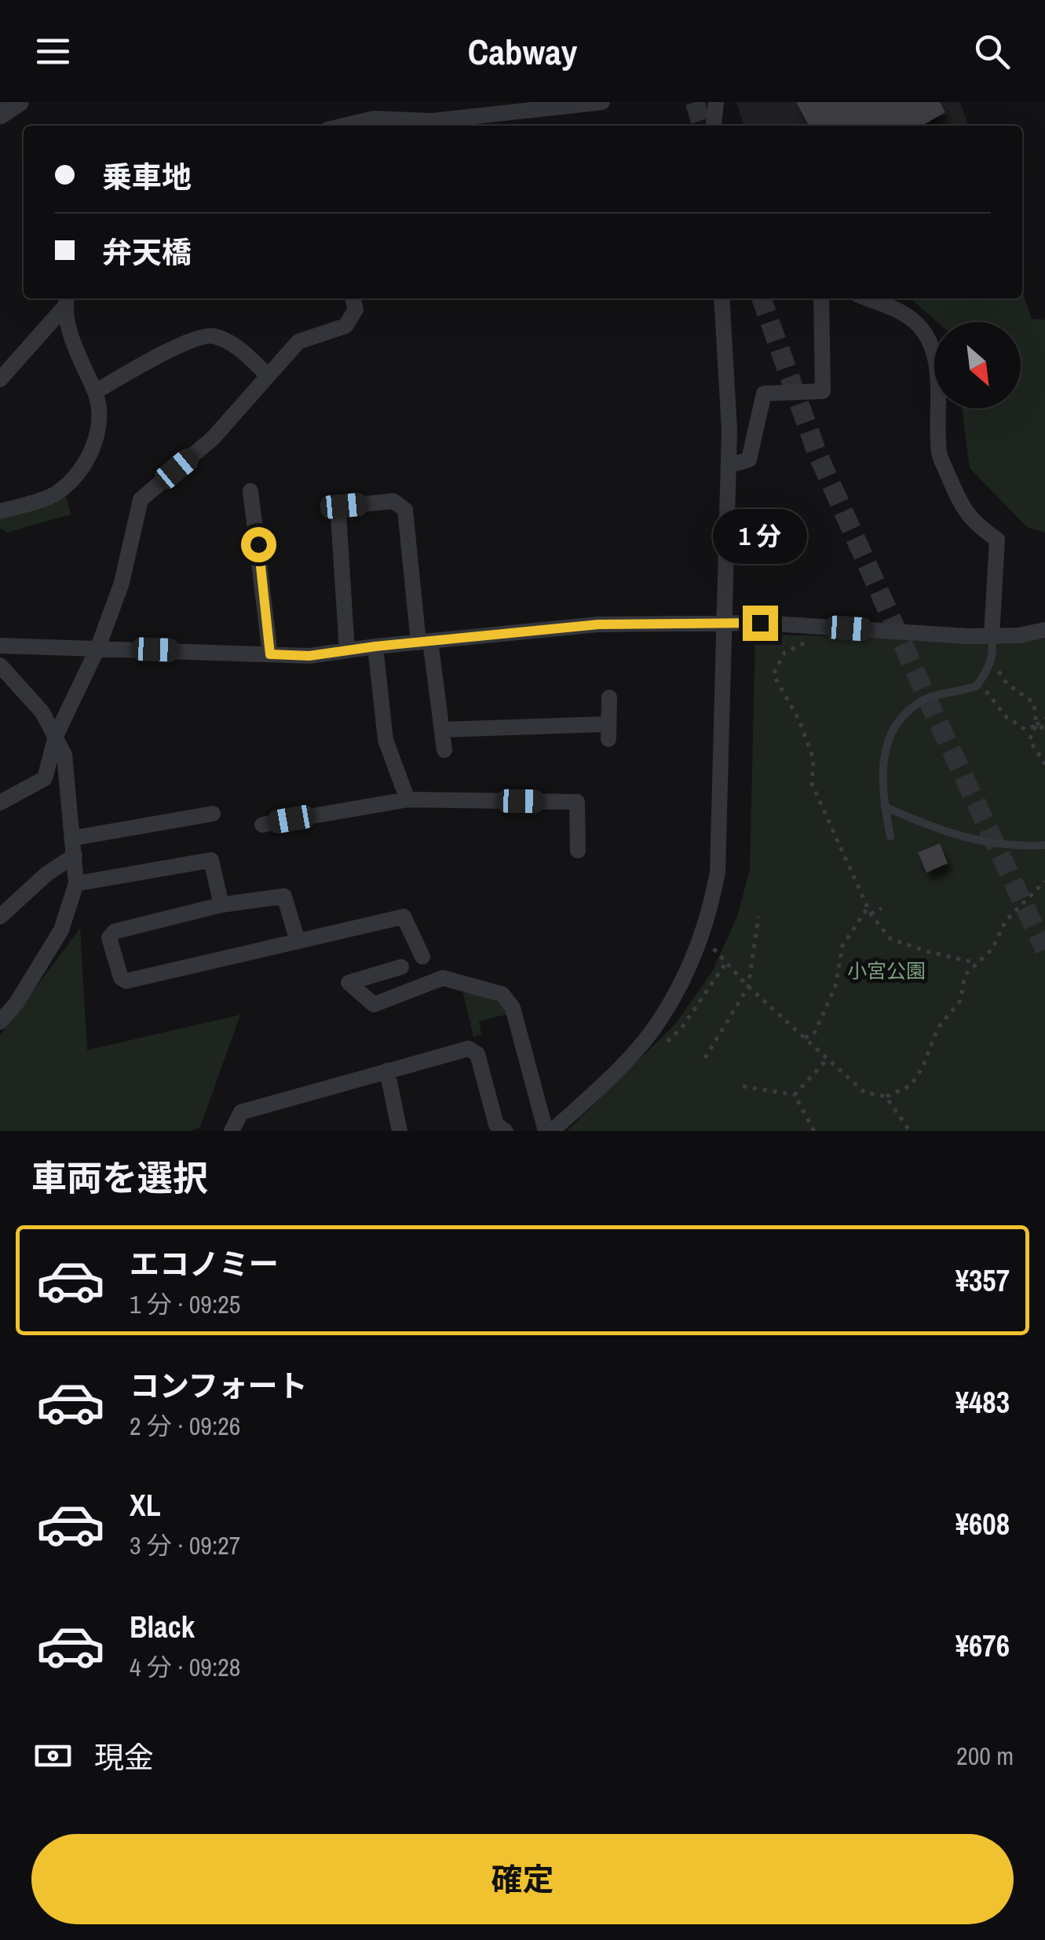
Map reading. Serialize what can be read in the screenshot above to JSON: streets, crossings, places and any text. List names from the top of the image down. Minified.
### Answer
{"parks":["小宮公園"],"north":"bottom right","page":{"header":"Cabway","banner":["乗車地","弁天橋"],"bubble":"1 分","heading":"車両を選択","list":[{"name":"エコノミー","note":"1 分 · 09:25","value":"¥357"},{"name":"コンフォート","note":"2 分 · 09:26","value":"¥483"},{"name":"XL","note":"3 分 · 09:27","value":"¥608"},{"name":"Black","note":"4 分 · 09:28","value":"¥676"}],"pay":["現金","200 m"],"buttons":"確定"}}
